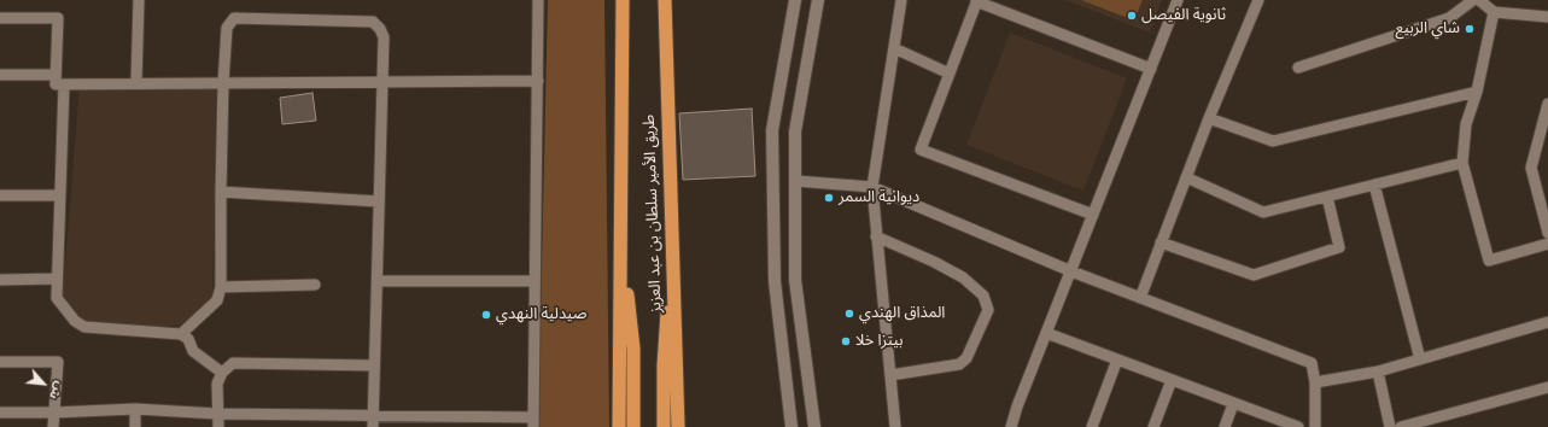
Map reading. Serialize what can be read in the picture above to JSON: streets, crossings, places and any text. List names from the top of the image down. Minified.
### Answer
{"streets":{"highway":["طريق الأمير سلطان بن عبد العزيز"]},"places":["ثانوية الفيصل","شاي الربيع","ديوانية السمر","المذاق الهندي","صيدلية النهدي","بيتزا خلا"],"north":"bottom right"}
